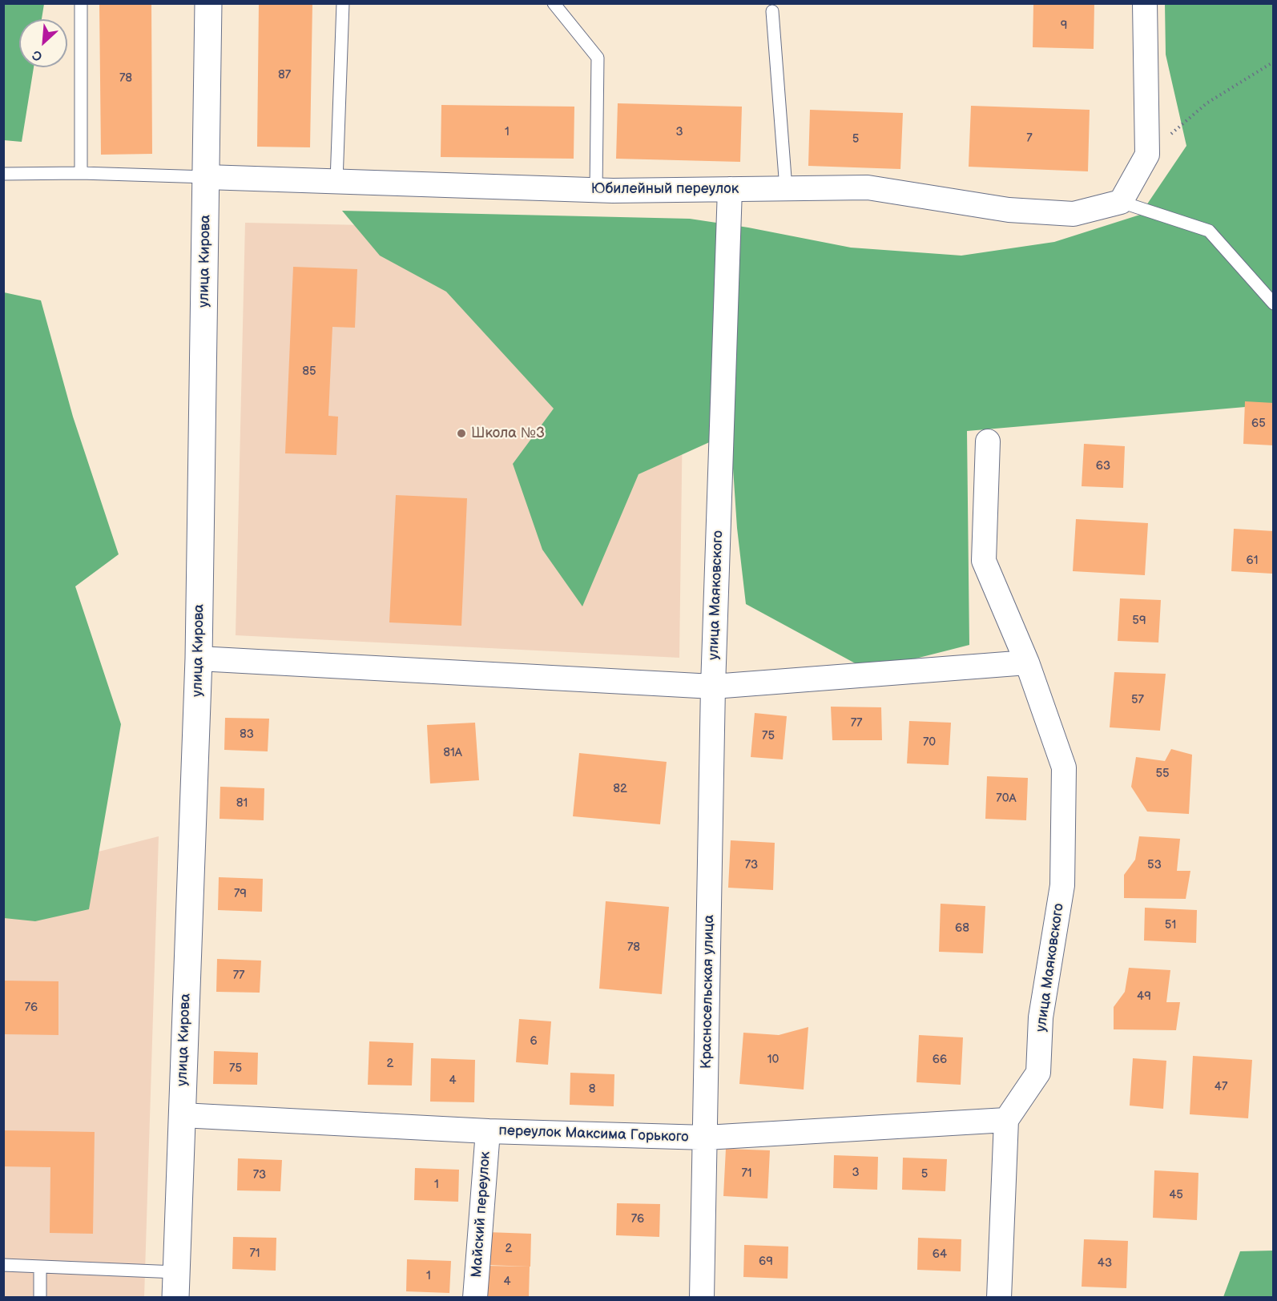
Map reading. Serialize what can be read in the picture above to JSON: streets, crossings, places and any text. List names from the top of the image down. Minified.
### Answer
{"streets":{"street":["Юбилейный переулок","улица Кирова","улица Маяковского","Красносельская улица","переулок Максима Горького","Майский переулок"]},"crossings":[["Юбилейный переулок","улица Кирова"],["Юбилейный переулок","улица Маяковского"],["улица Кирова","переулок Максима Горького"],["улица Маяковского","Красносельская улица"],["улица Маяковского","переулок Максима Горького"],["Красносельская улица","переулок Максима Горького"],["переулок Максима Горького","Майский переулок"]],"places":["Школа №3"],"house_numbers":["9","87","78","1","3","7","5","85","65","63","61","59","57","77","83","75","70","81А","55","82","70А","81","73","53","79","51","68","78","77","49","76","6","10","66","2","75","4","47","8","3","71","5","73","1","45","76","2","71","64","69","43","1","4"],"north":"bottom left"}
